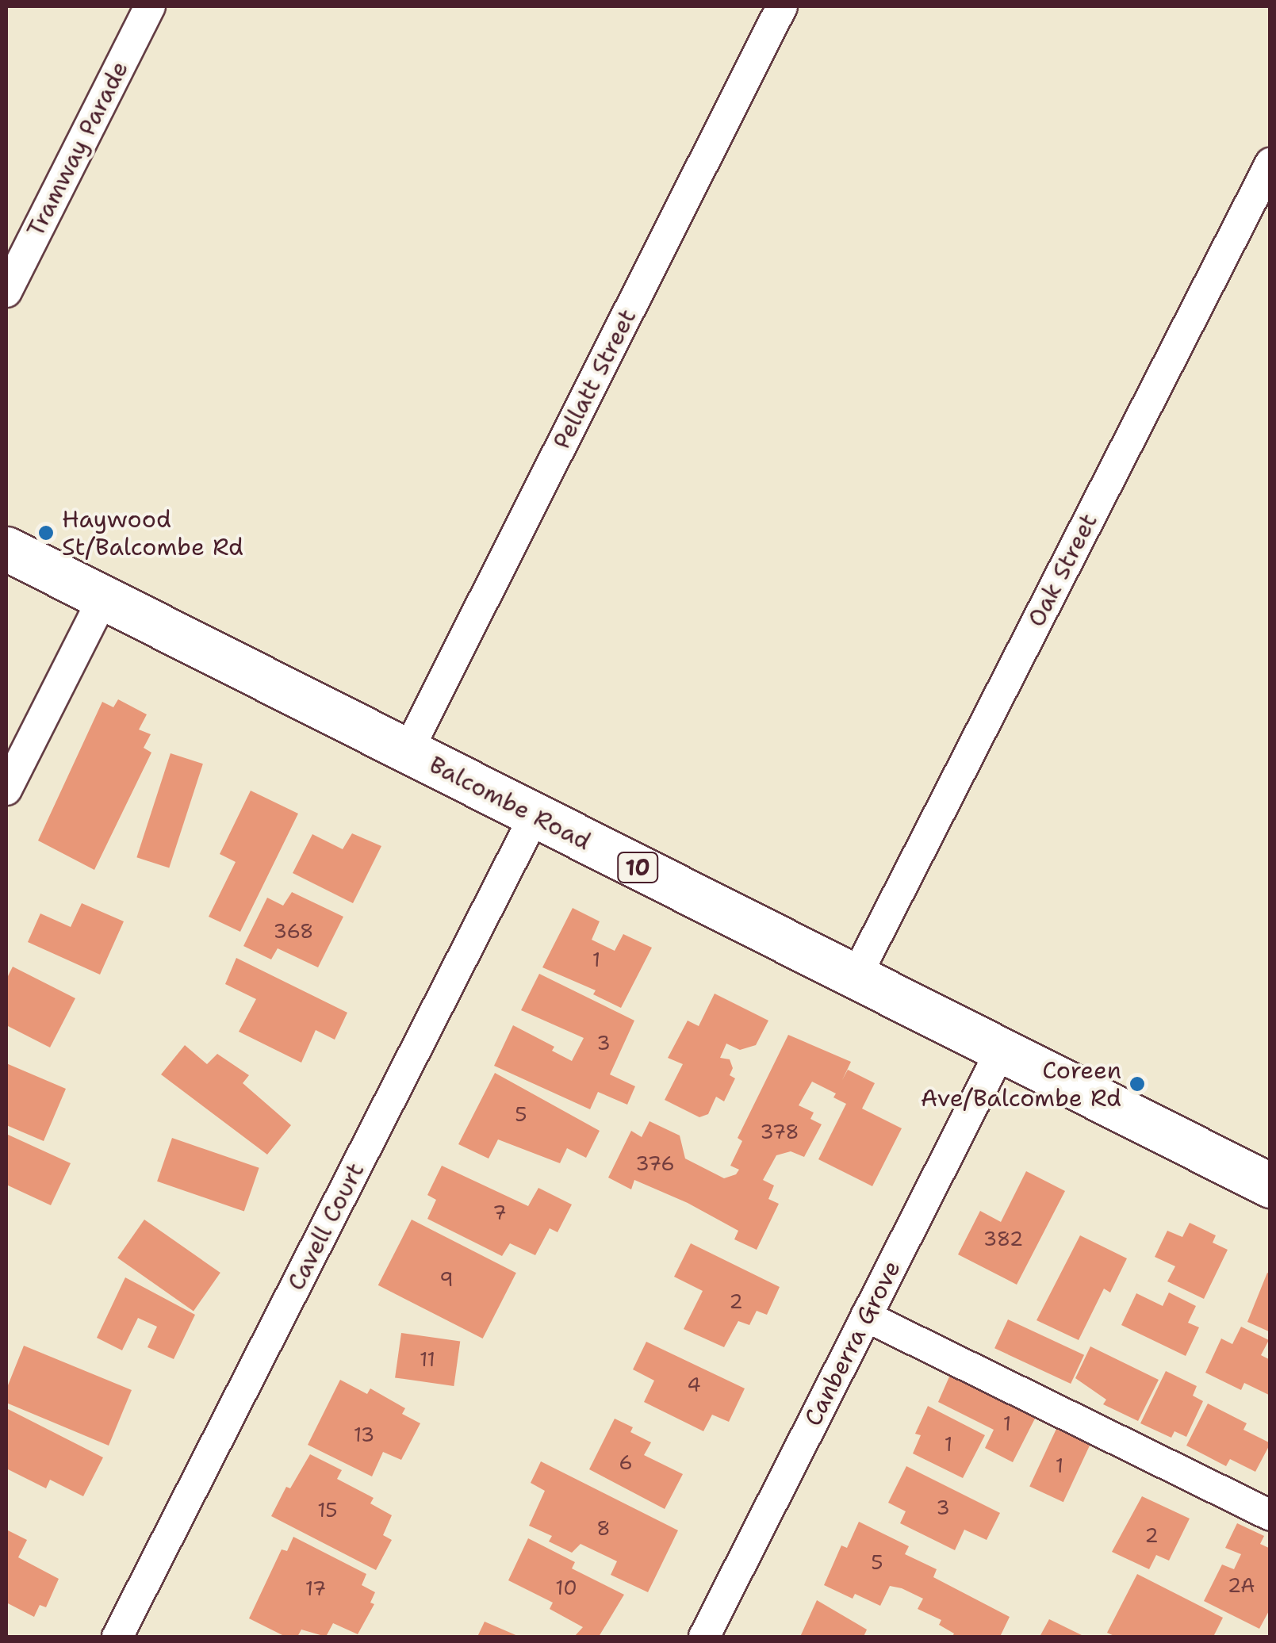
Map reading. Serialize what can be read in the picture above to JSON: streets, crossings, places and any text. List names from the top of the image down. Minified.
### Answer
{"streets":{"main road":["Balcombe Road","10"],"street":["Tramway Parade","Pellatt Street","Oak Street","Cavell Court","Canberra Grove"]},"crossings":[["Pellatt Street","Balcombe Road"],["Oak Street","Balcombe Road"],["Balcombe Road","Cavell Court"],["Balcombe Road","Canberra Grove"]],"places":["Haywood St/Balcombe Rd","Coreen Ave/Balcombe Rd"],"house_numbers":["368","1","3","5","378","376","7","382","9","2","11","4","1","13","1","6","1","3","15","8","2","5","2A","10","17"]}
